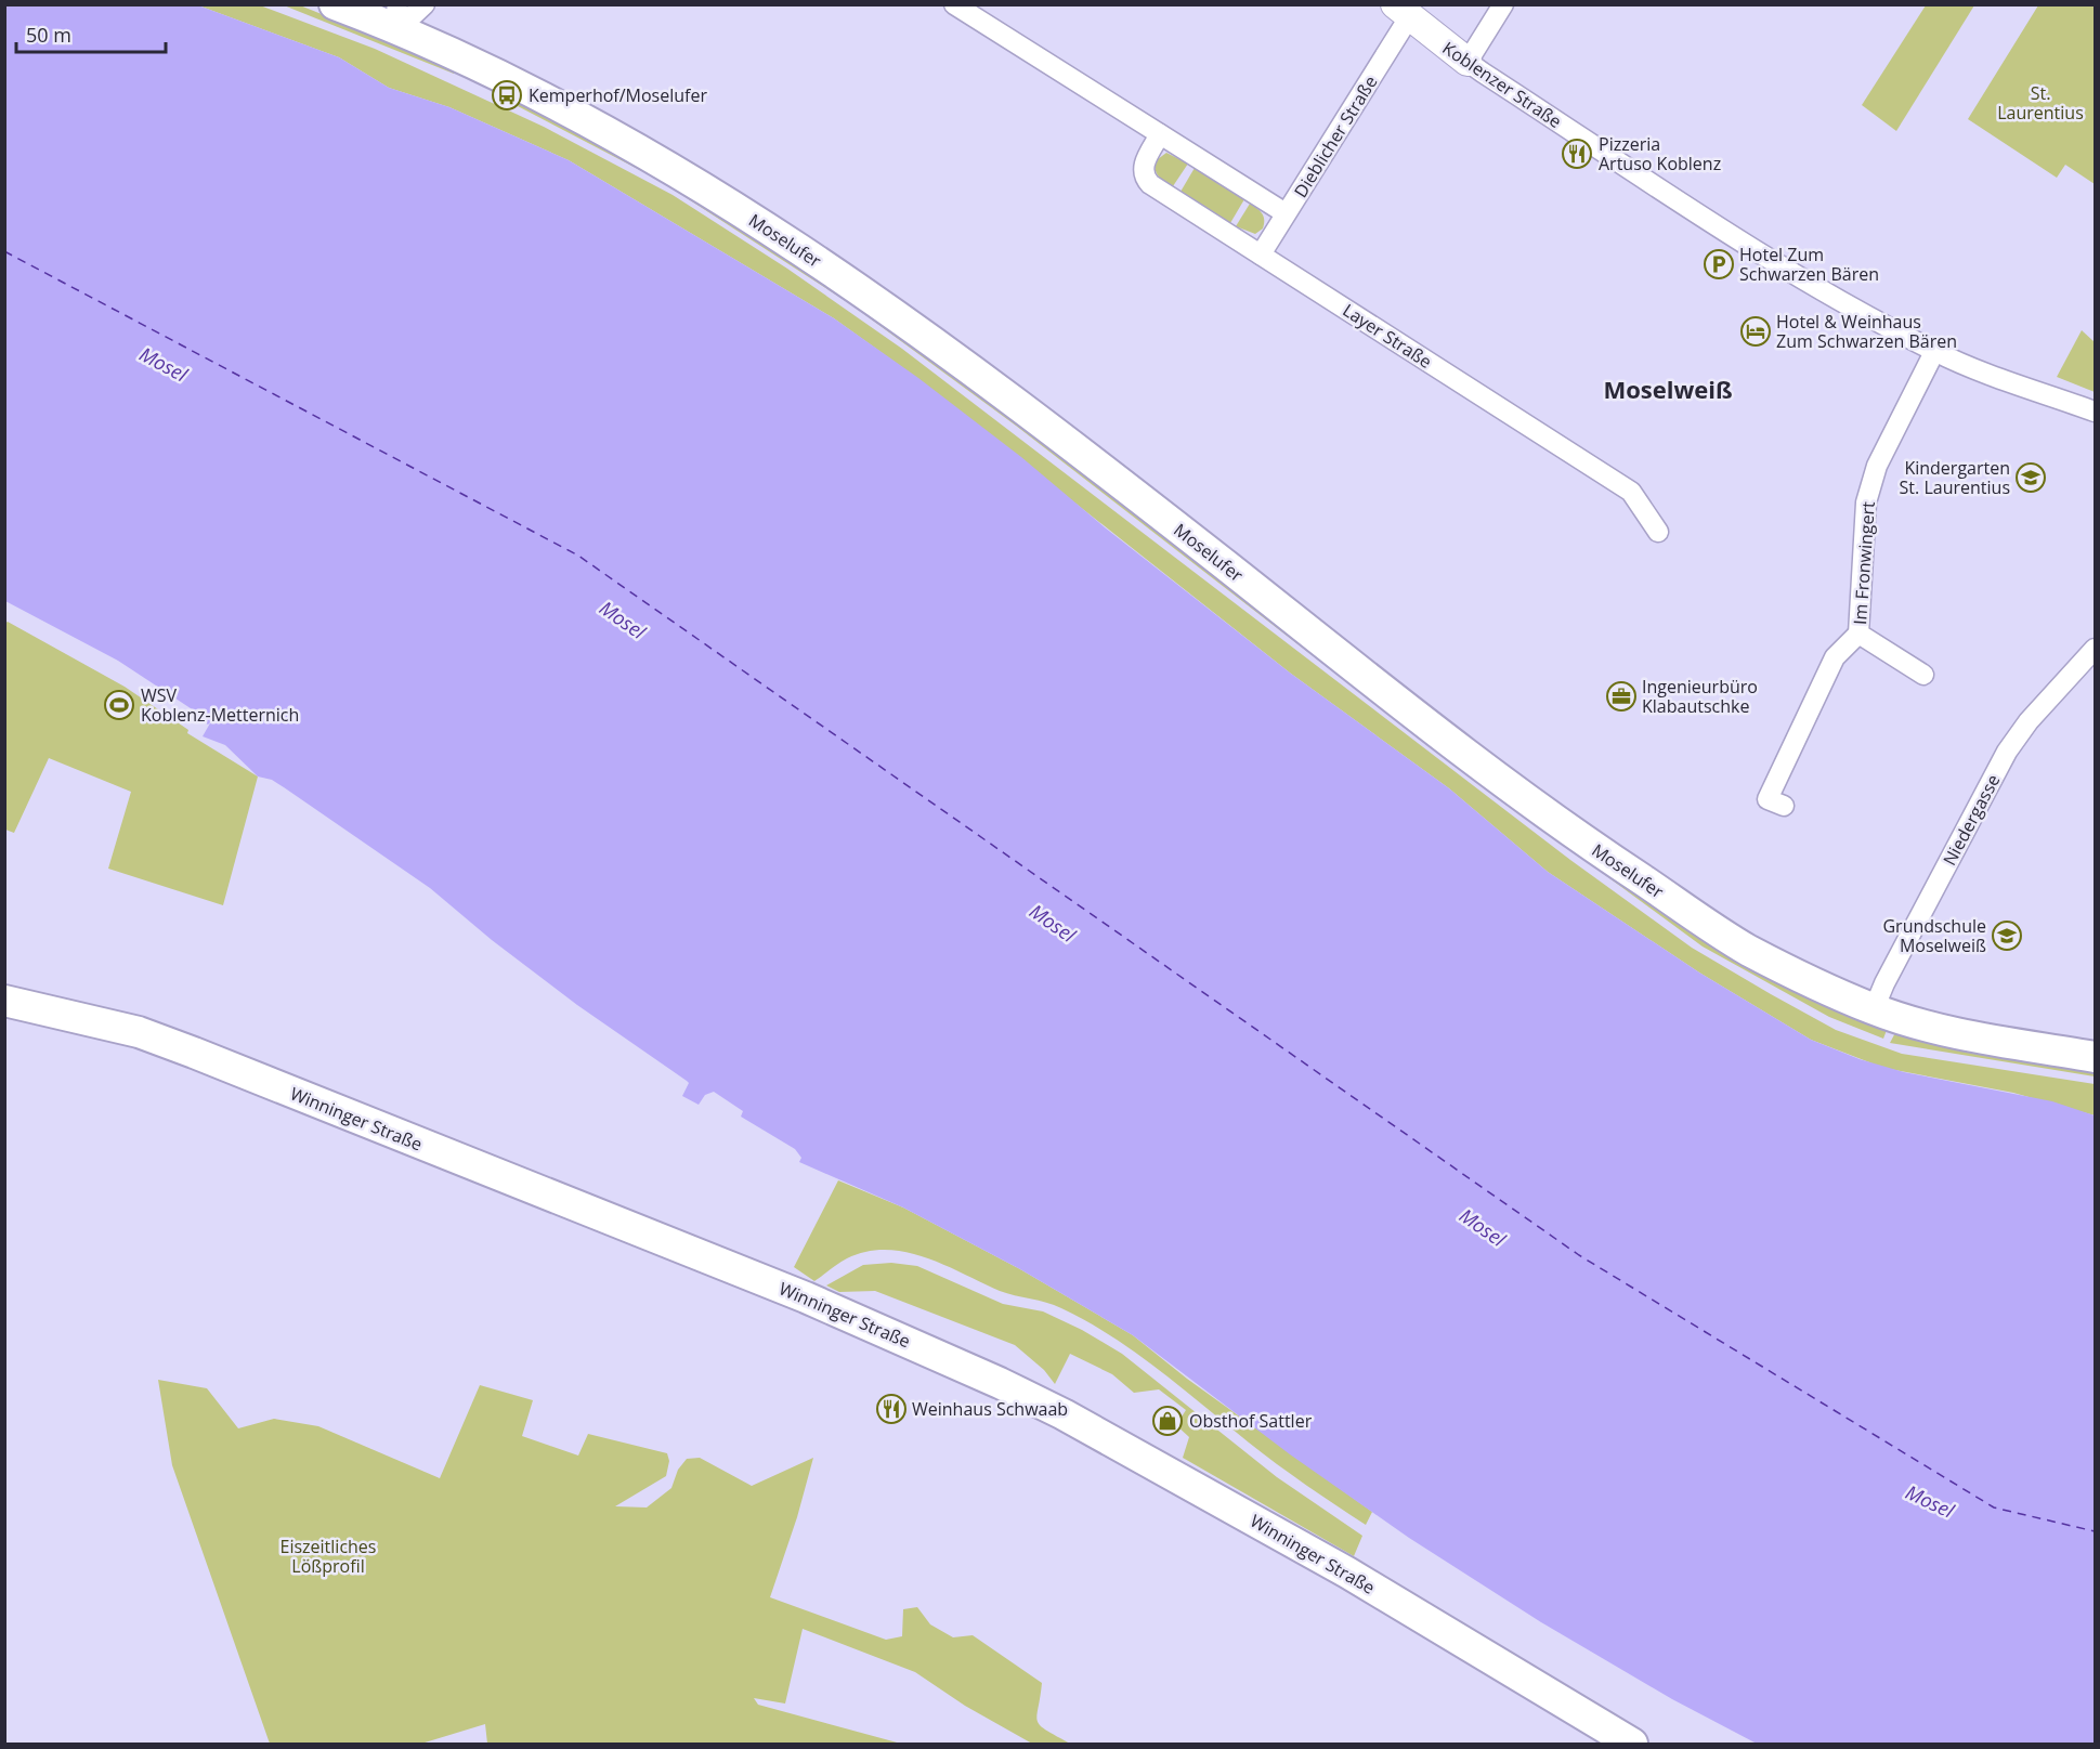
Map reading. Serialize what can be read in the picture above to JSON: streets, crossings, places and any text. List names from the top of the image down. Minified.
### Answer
{"streets":{"main road":["Moselufer","Winninger Straße"],"street":["Koblenzer Straße","Dieblicher Straße","Layer Straße","Im Fronwingert","Niedergasse"]},"crossings":[["Koblenzer Straße","Dieblicher Straße"],["Koblenzer Straße","Im Fronwingert"],["Dieblicher Straße","Layer Straße"],["Moselufer","Niedergasse"]],"districts":["Moselweiß"],"water":["Mosel"],"parks":["St. Laurentius","Eiszeitliches Lößprofil"],"places":{"bus stop":["Kemperhof/Moselufer"],"restaurant":["Pizzeria Artuso Koblenz","Weinhaus Schwaab"],"parking":["Hotel Zum Schwarzen Bären"],"hotel":["Hotel & Weinhaus Zum Schwarzen Bären"],"school or university":["Kindergarten St. Laurentius","Grundschule Moselweiß"],"office":["Ingenieurbüro Klabautschke"],"sports":["WSV Koblenz-Metternich"],"shop":["Obsthof Sattler"]},"scale_bar":"50 m"}
